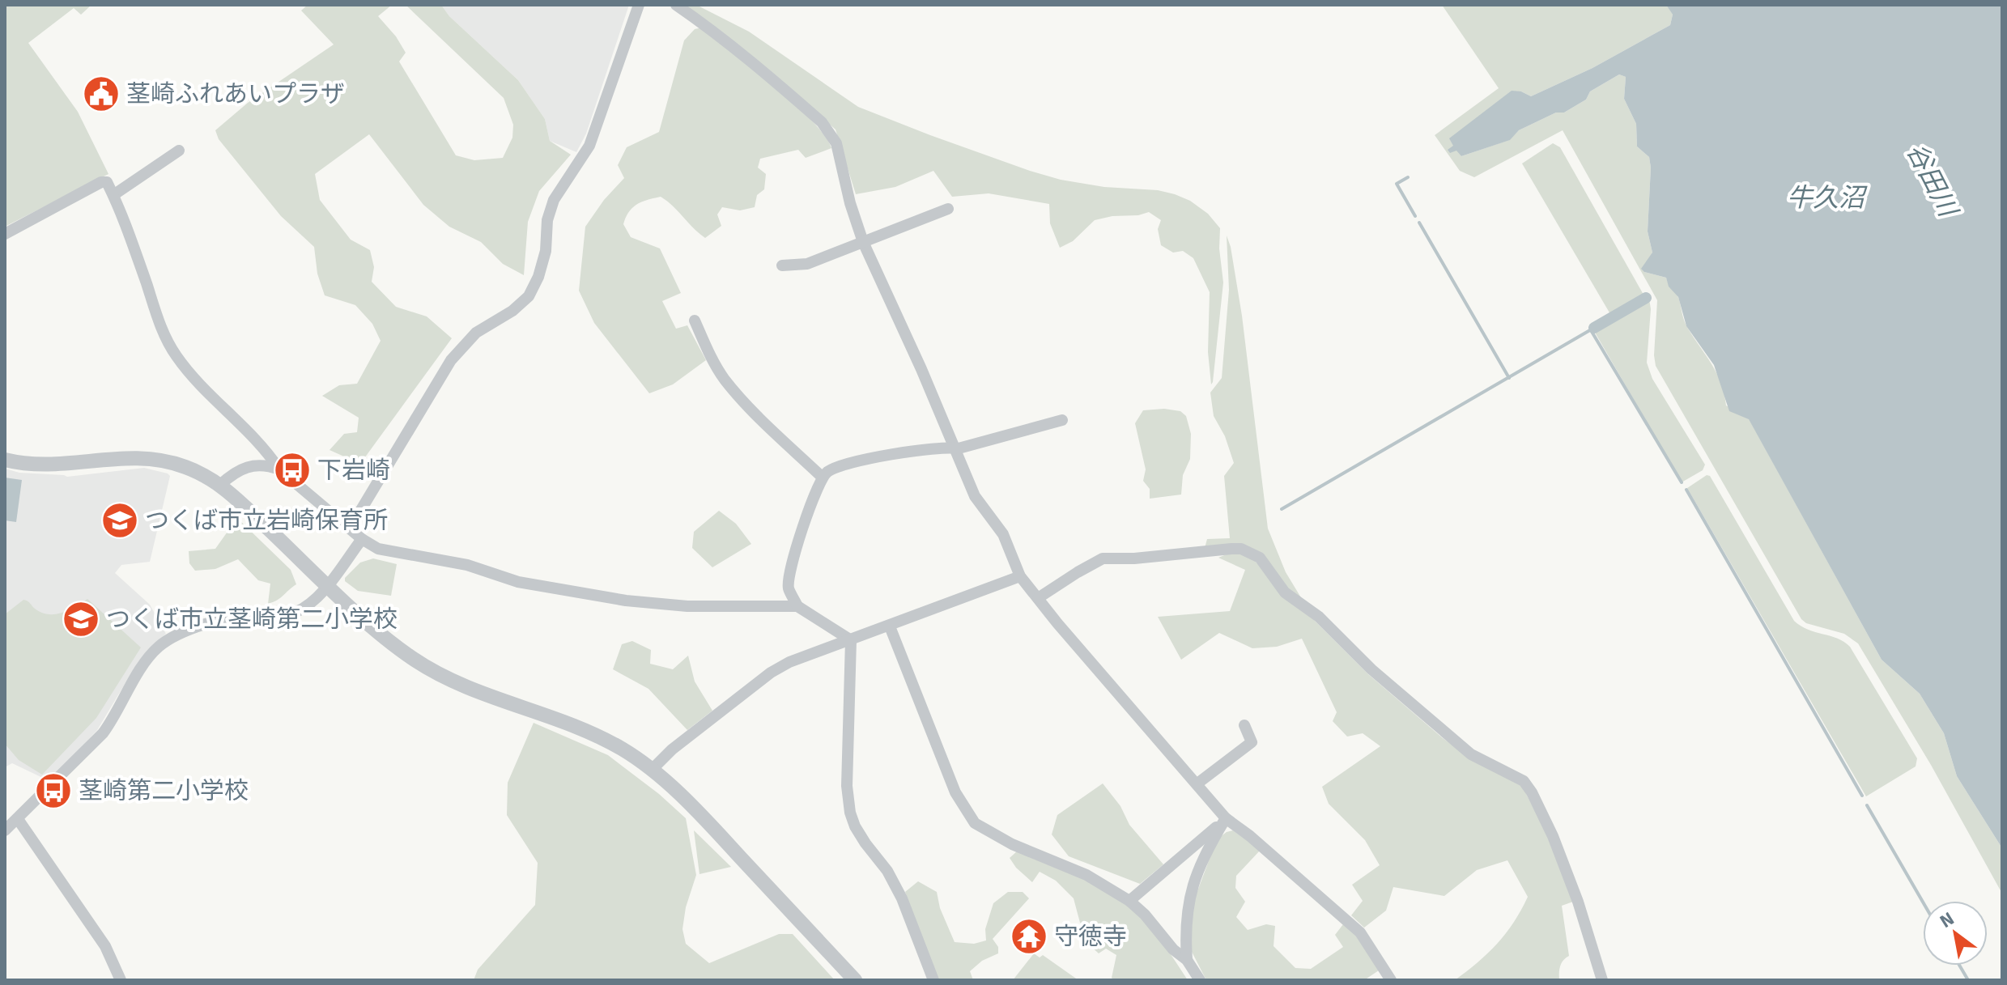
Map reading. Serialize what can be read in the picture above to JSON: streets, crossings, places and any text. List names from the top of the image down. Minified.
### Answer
{"water":["谷田川","牛久沼"],"places":{"public building":["茎崎ふれあいプラザ"],"bus stop":["下岩崎","茎崎第二小学校"],"school or university":["つくば市立岩崎保育所","つくば市立茎崎第二小学校"],"temple":["守徳寺"]},"north":"top left"}
